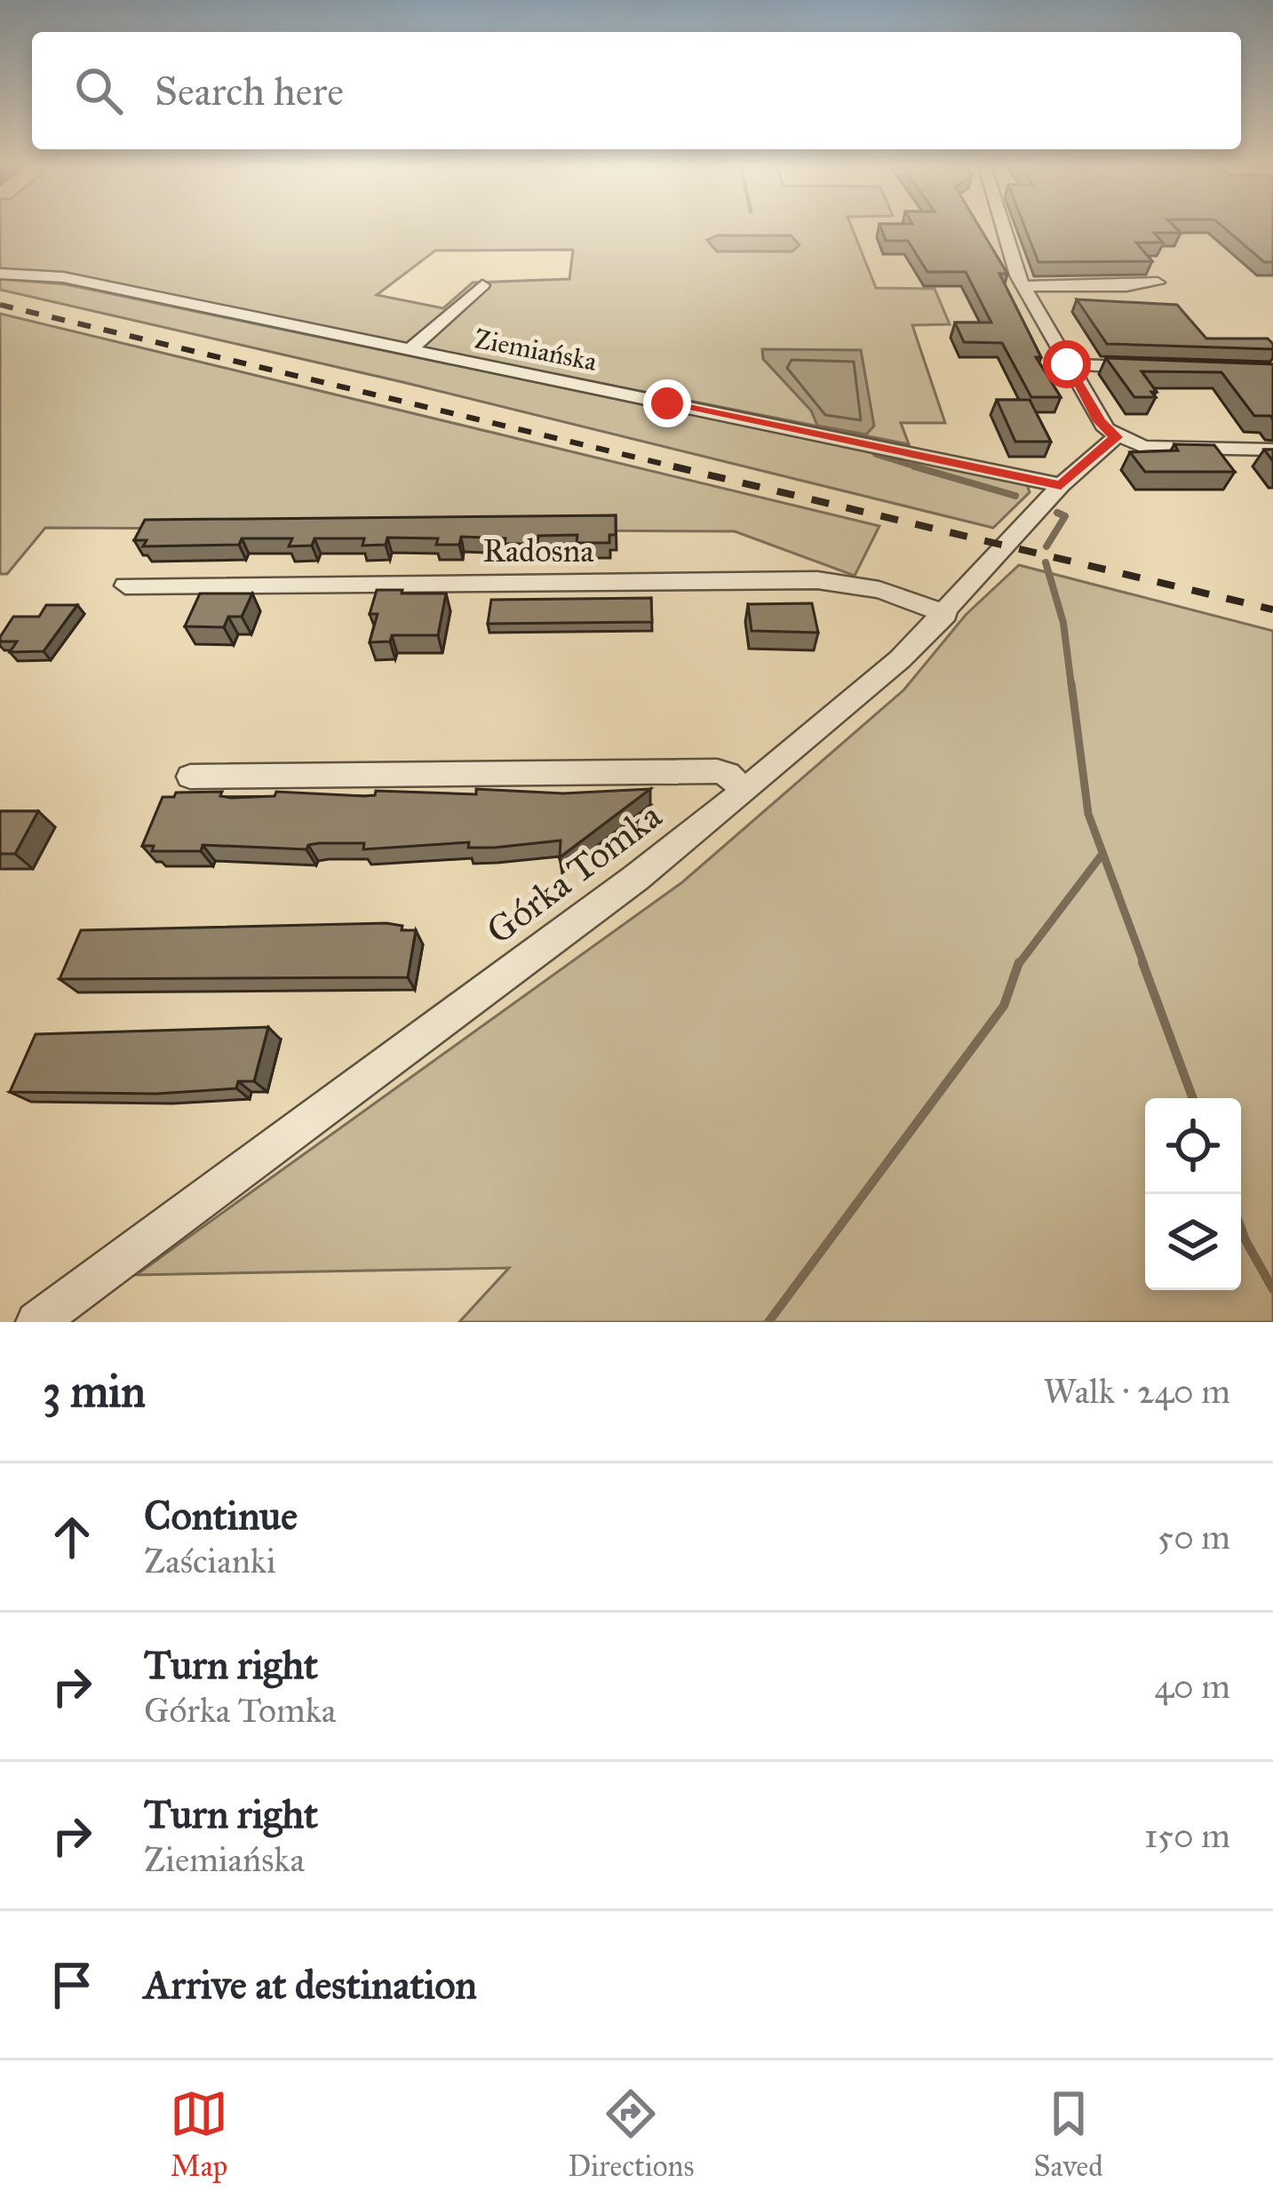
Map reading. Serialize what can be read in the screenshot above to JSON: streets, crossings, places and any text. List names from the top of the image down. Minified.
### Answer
{"streets":{"street":["Ziemiańska","Radosna","Górka Tomka"]},"crossings":[["Ziemiańska","Górka Tomka"],["Radosna","Górka Tomka"]],"page":{"search":"Search here","heading":["3 min","Walk · 240 m"],"list":[["Continue","Zaścianki","50 m"],["Turn right","Górka Tomka","40 m"],["Turn right","Ziemiańska","150 m"],"Arrive at destination"],"nav":["Map","Directions","Saved"]}}
